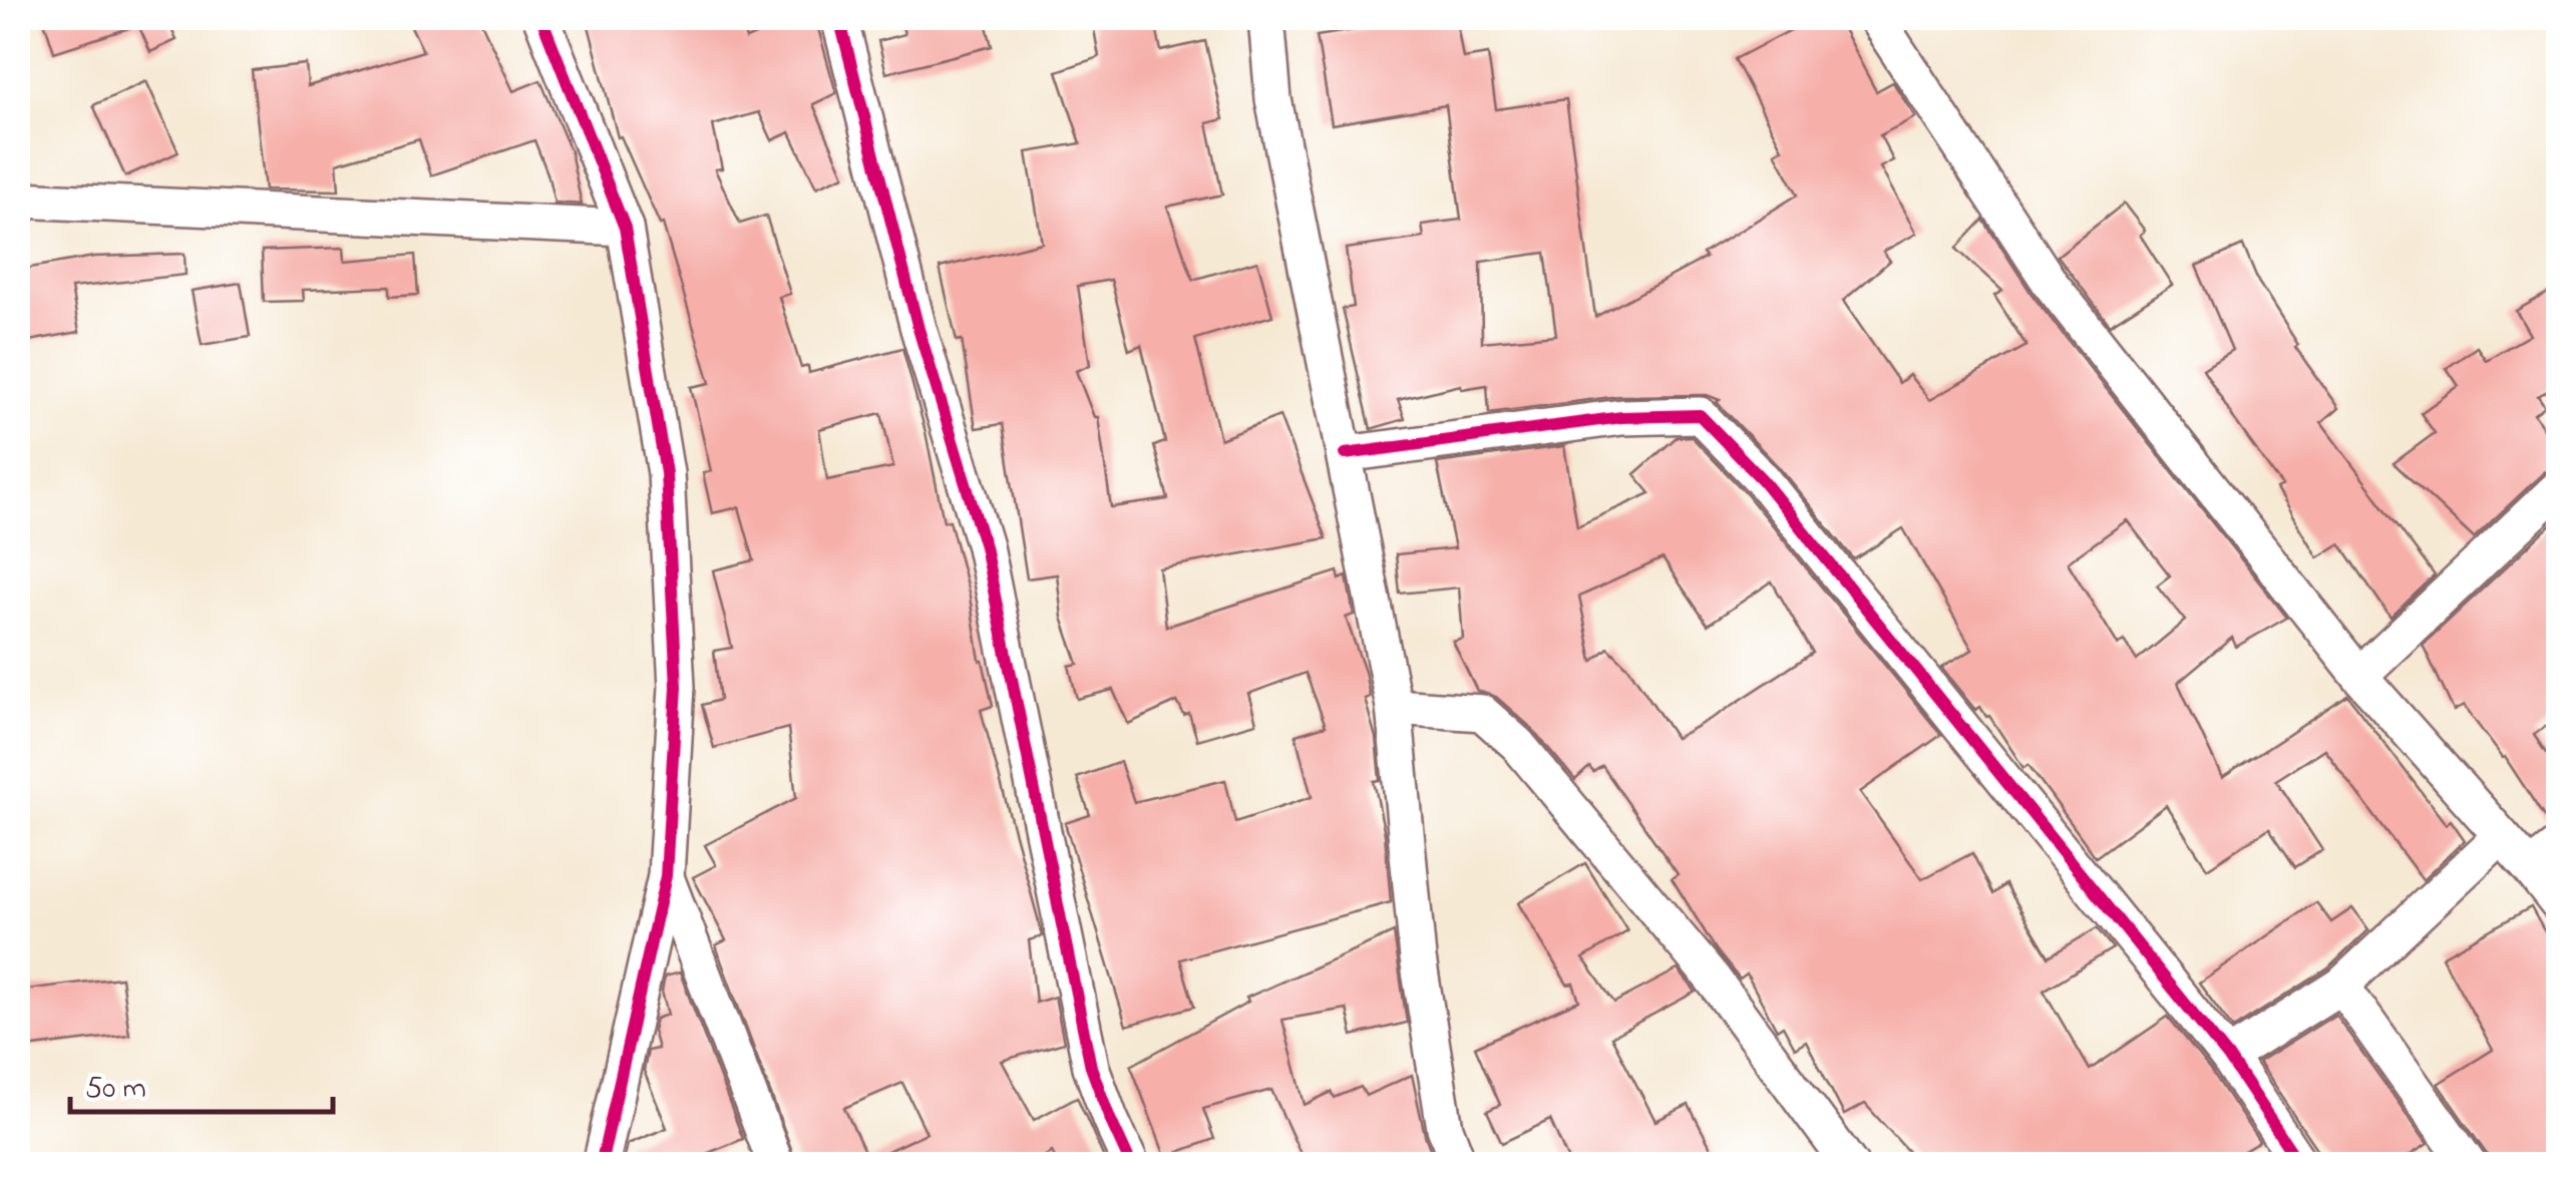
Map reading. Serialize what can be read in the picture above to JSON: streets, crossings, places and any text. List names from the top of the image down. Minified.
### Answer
{"scale_bar":"50 m"}
